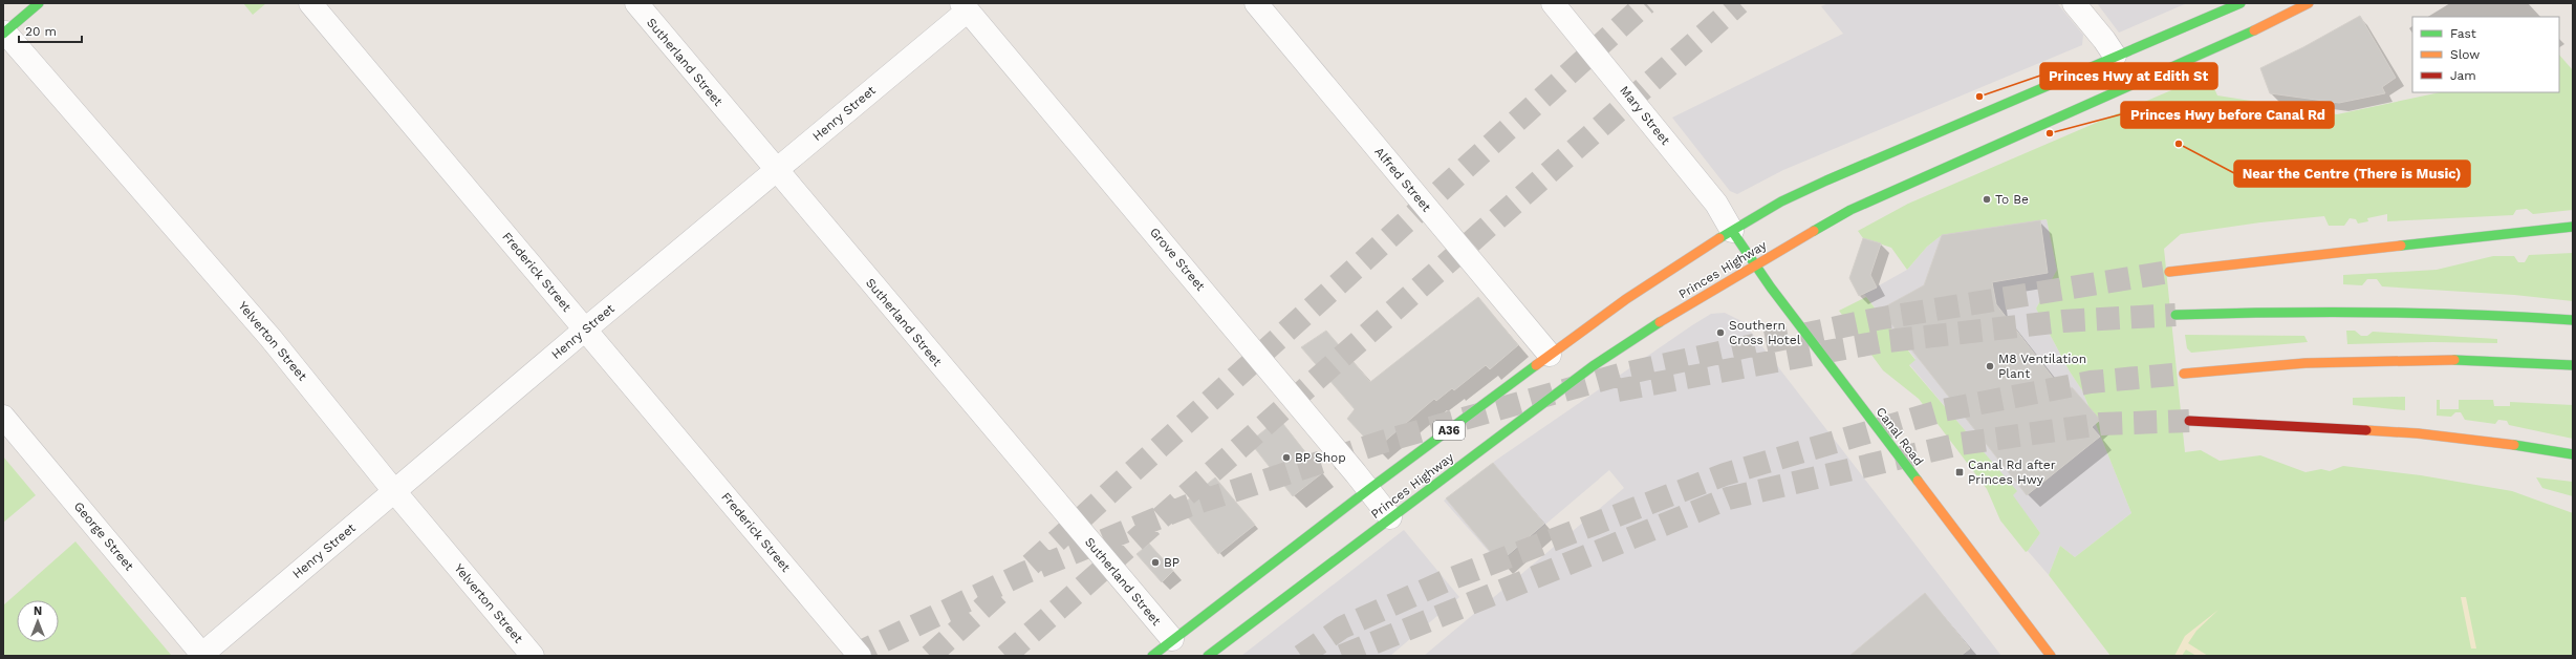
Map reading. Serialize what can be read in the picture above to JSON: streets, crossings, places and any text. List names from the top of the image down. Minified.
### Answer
{"streets":{"main road":["Princes Highway","A36","Canal Road"],"street":["Sutherland Street","Henry Street","Mary Street","Alfred Street","Grove Street","Frederick Street","Yelverton Street","George Street"]},"crossings":[["Sutherland Street","Henry Street"],["Sutherland Street","Princes Highway"],["Henry Street","Grove Street"],["Henry Street","Frederick Street"],["Henry Street","Yelverton Street"],["Henry Street","George Street"],["Mary Street","Princes Highway"],["Mary Street","Canal Road"],["Alfred Street","Princes Highway"],["Grove Street","Princes Highway"],["Princes Highway","Canal Road"]],"places":{"other":["Princes Hwy at Edith St","Princes Hwy before Canal Rd","Near the Centre (There is Music)","To Be","Southern Cross Hotel","M8 Ventilation Plant","BP Shop","BP"],"transit":["Canal Rd after Princes Hwy"]},"legend":["Fast","Slow","Jam"],"scale_bar":"20 m","north":"top"}
